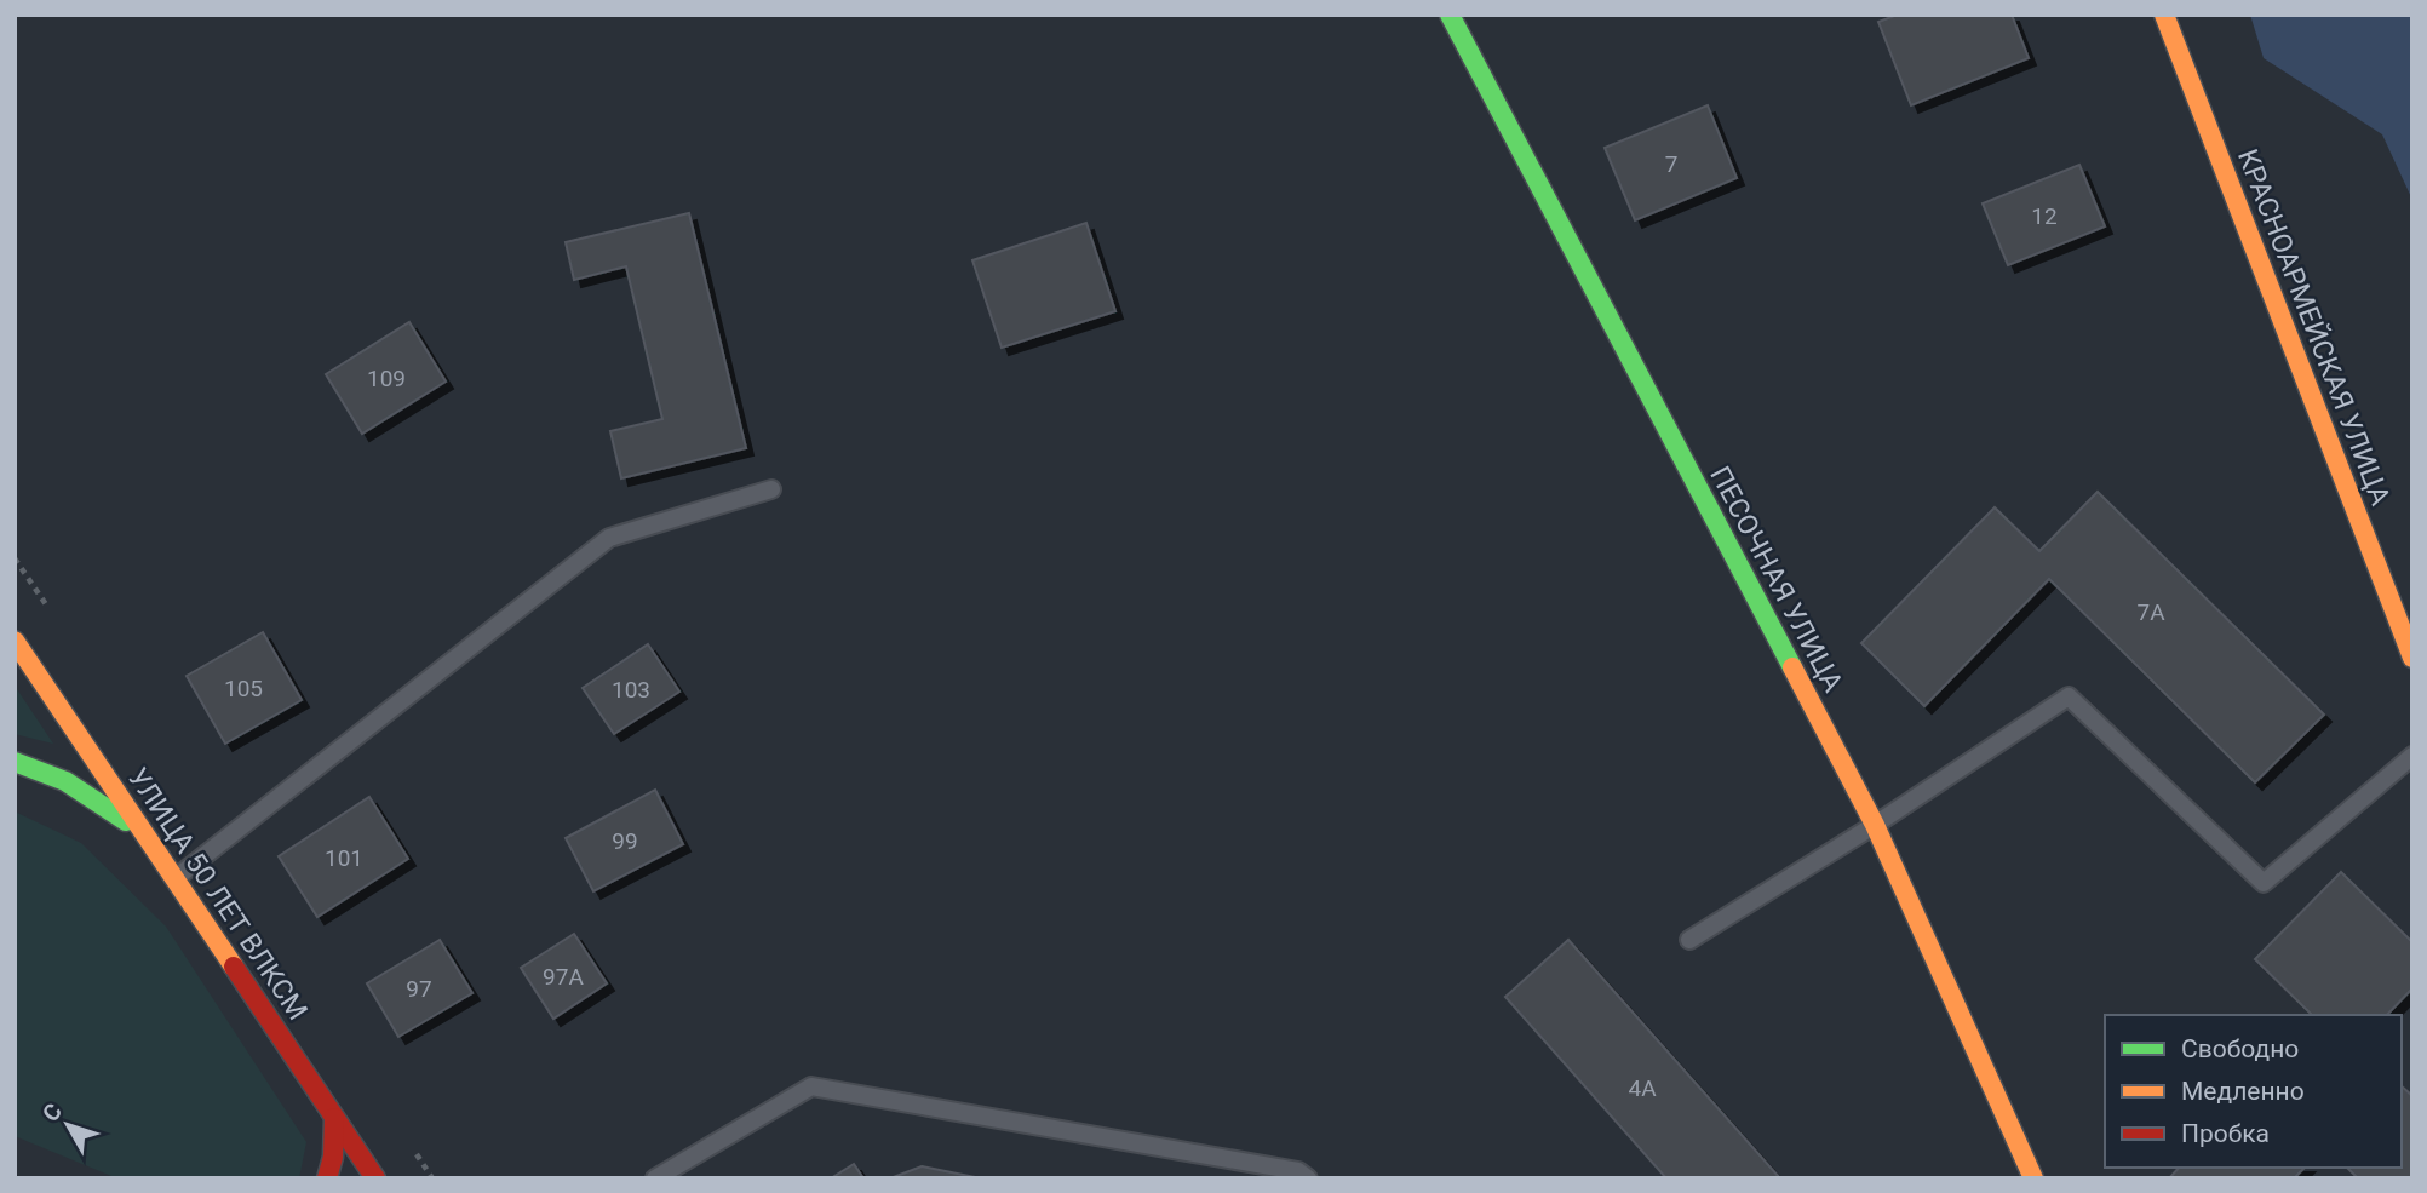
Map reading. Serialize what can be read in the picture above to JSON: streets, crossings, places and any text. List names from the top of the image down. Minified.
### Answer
{"streets":{"street":["КРАСНОАРМЕЙСКАЯ УЛИЦА","ПЕСОЧНАЯ УЛИЦА","УЛИЦА 50 ЛЕТ ВЛКСМ"]},"house_numbers":["7","12","109","7А","105","103","99","101","97А","97","4А"],"legend":["Свободно","Медленно","Пробка"],"north":"top left"}
